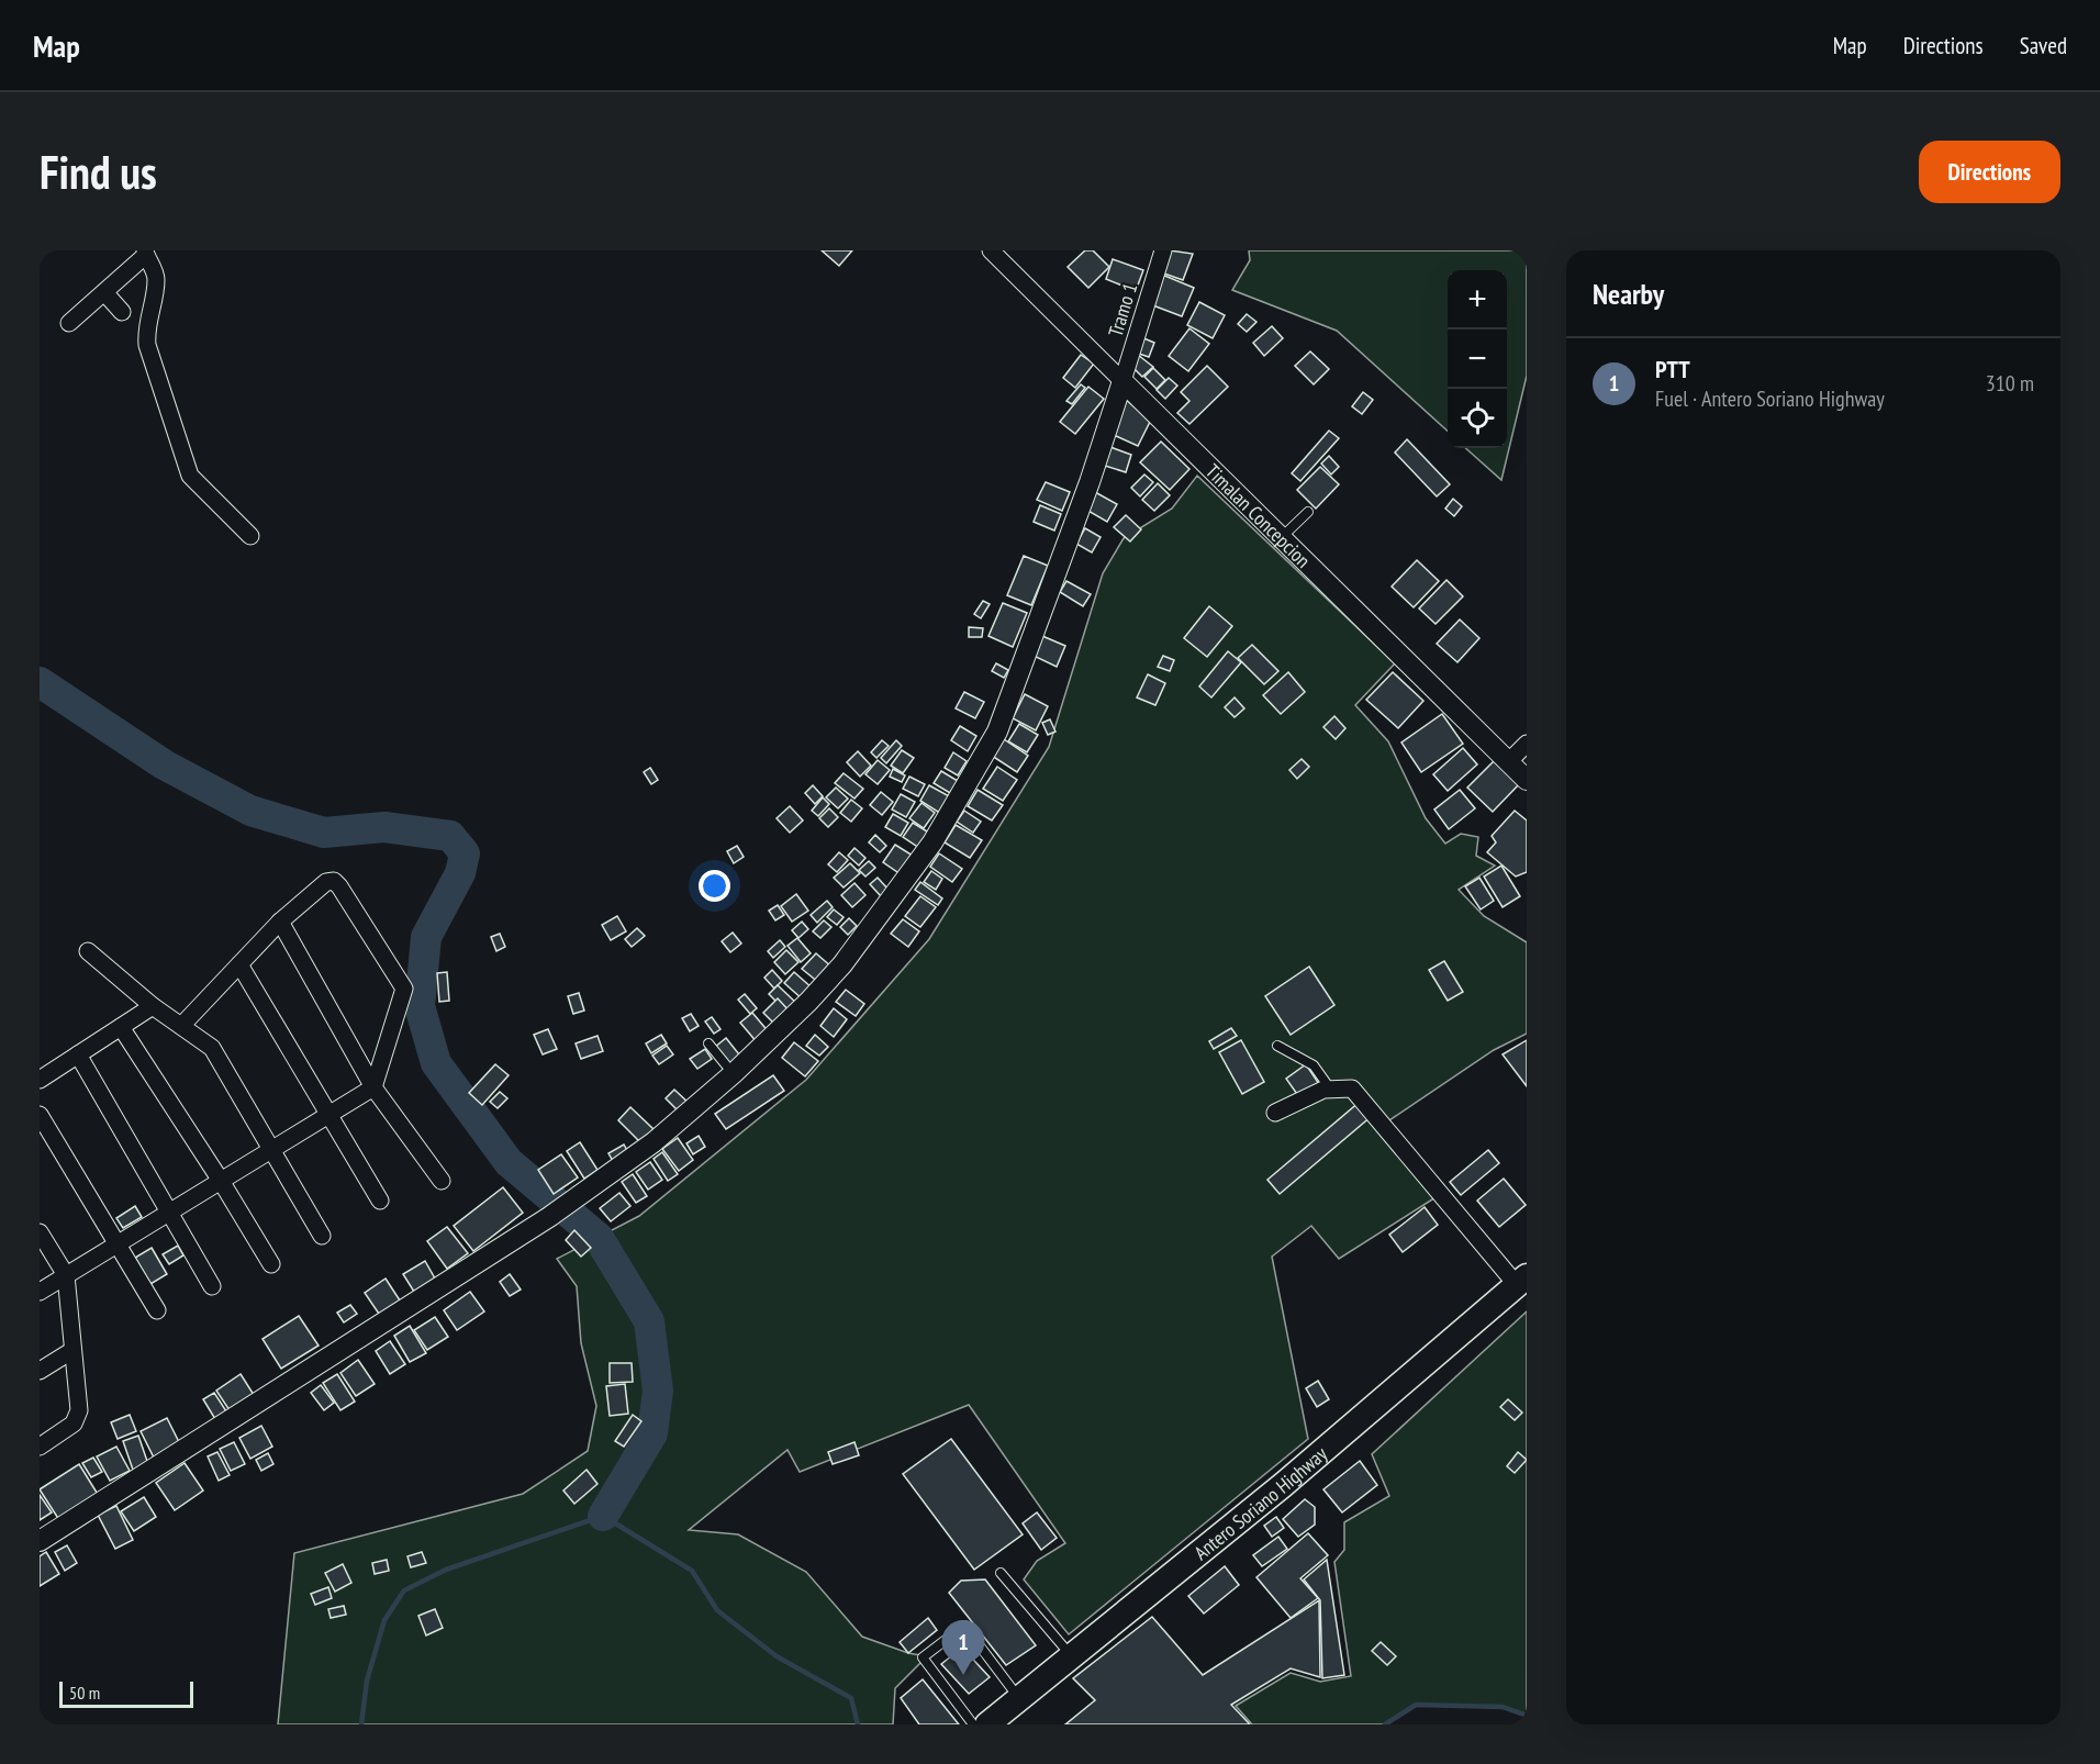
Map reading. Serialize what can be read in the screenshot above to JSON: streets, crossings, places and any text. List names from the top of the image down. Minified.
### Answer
{"streets":{"main road":["Antero Soriano Highway"],"street":["Tramo 1","Timalan Concepcion"]},"crossings":[["Tramo 1","Timalan Concepcion"]],"scale_bar":"50 m","page":{"header":"Map","nav":["Map","Directions","Saved"],"buttons":"Directions","title":"Find us","heading":"Nearby","map_buttons":["+","−"],"list":[{"mark":"1","name":"PTT","note":"Fuel · Antero Soriano Highway","value":"310 m"}],"pins":"1","scale":"50 m"}}
